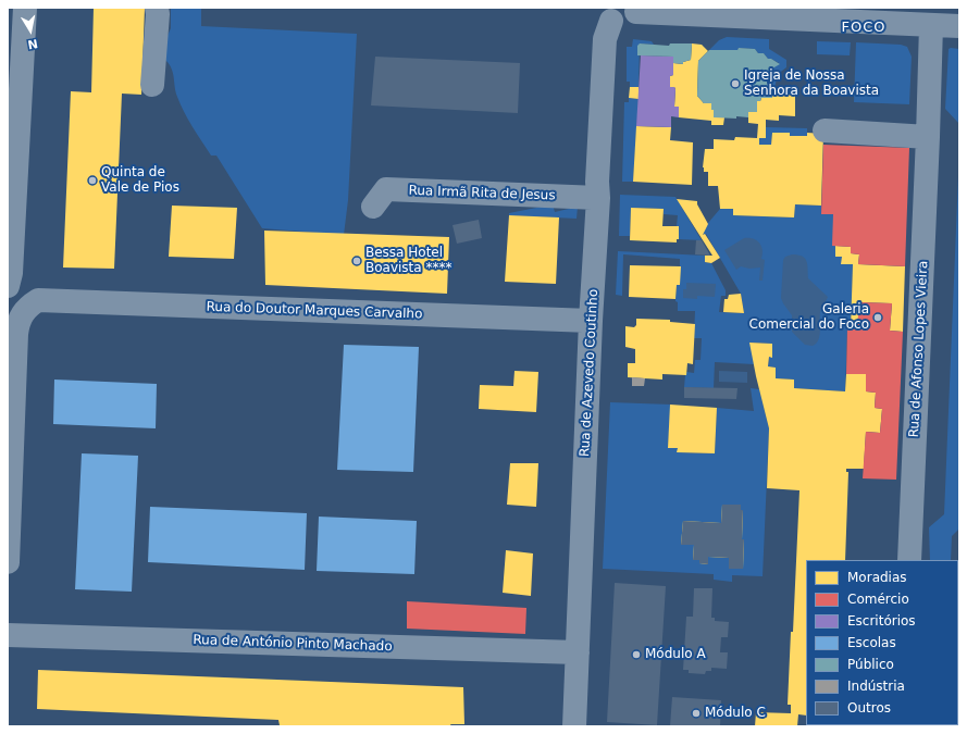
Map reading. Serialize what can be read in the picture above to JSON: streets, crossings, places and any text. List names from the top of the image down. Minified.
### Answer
{"streets":{"street":["Rua Irmã Rita de Jesus","Rua do Doutor Marques Carvalho","Rua de Afonso Lopes Vieira","Rua de Azevedo Coutinho","Rua de António Pinto Machado"]},"crossings":[["Rua Irmã Rita de Jesus","Rua de Azevedo Coutinho"],["Rua do Doutor Marques Carvalho","Rua de Azevedo Coutinho"],["Rua de Azevedo Coutinho","Rua de António Pinto Machado"]],"districts":["FOCO"],"places":["Igreja de Nossa Senhora da Boavista","Quinta de Vale de Pios","Bessa Hotel Boavista ****","Galeria Comercial do Foco","Módulo A","Módulo C"],"legend":["Moradias","Comércio","Escritórios","Escolas","Público","Indústria","Outros"],"north":"bottom"}
